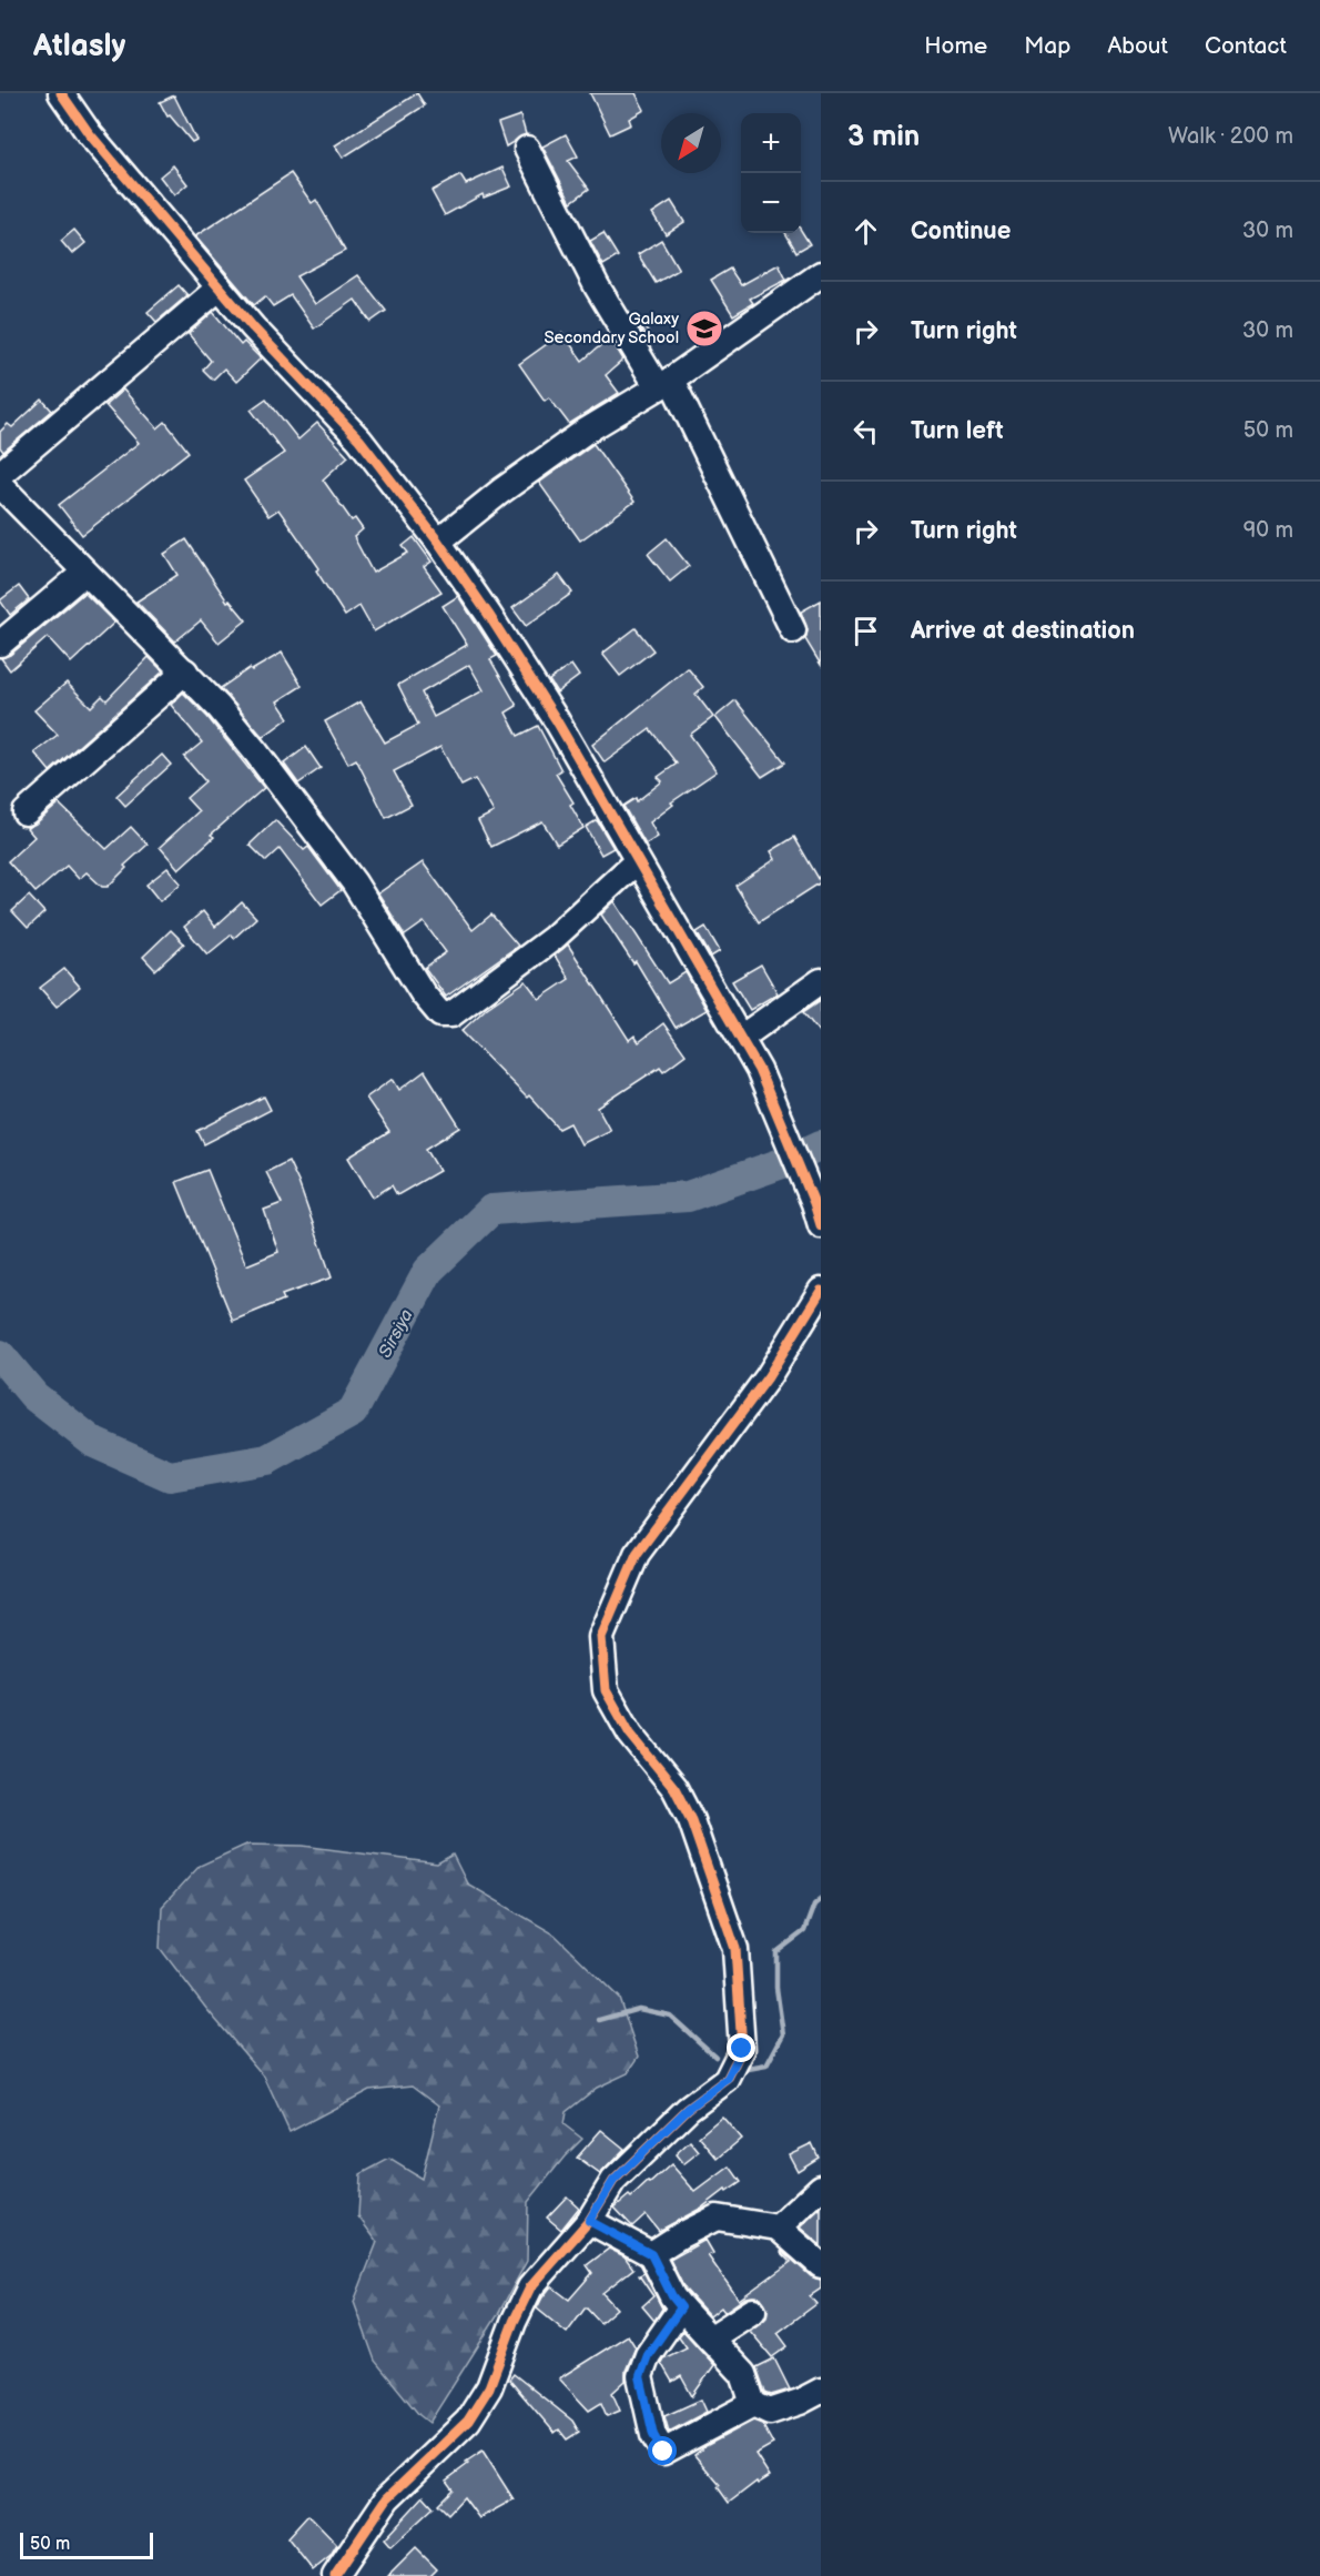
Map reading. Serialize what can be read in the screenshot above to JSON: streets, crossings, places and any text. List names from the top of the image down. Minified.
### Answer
{"water":["Sirsiya"],"places":{"school or university":["Galaxy Secondary School"]},"scale_bar":"50 m","north":"bottom left","page":{"header":"Atlasly","nav":["Home","Map","About","Contact"],"heading":["3 min","Walk · 200 m"],"map_buttons":["+","−"],"list":[["Continue","30 m"],["Turn right","30 m"],["Turn left","50 m"],["Turn right","90 m"],"Arrive at destination"],"scale":"50 m"}}
